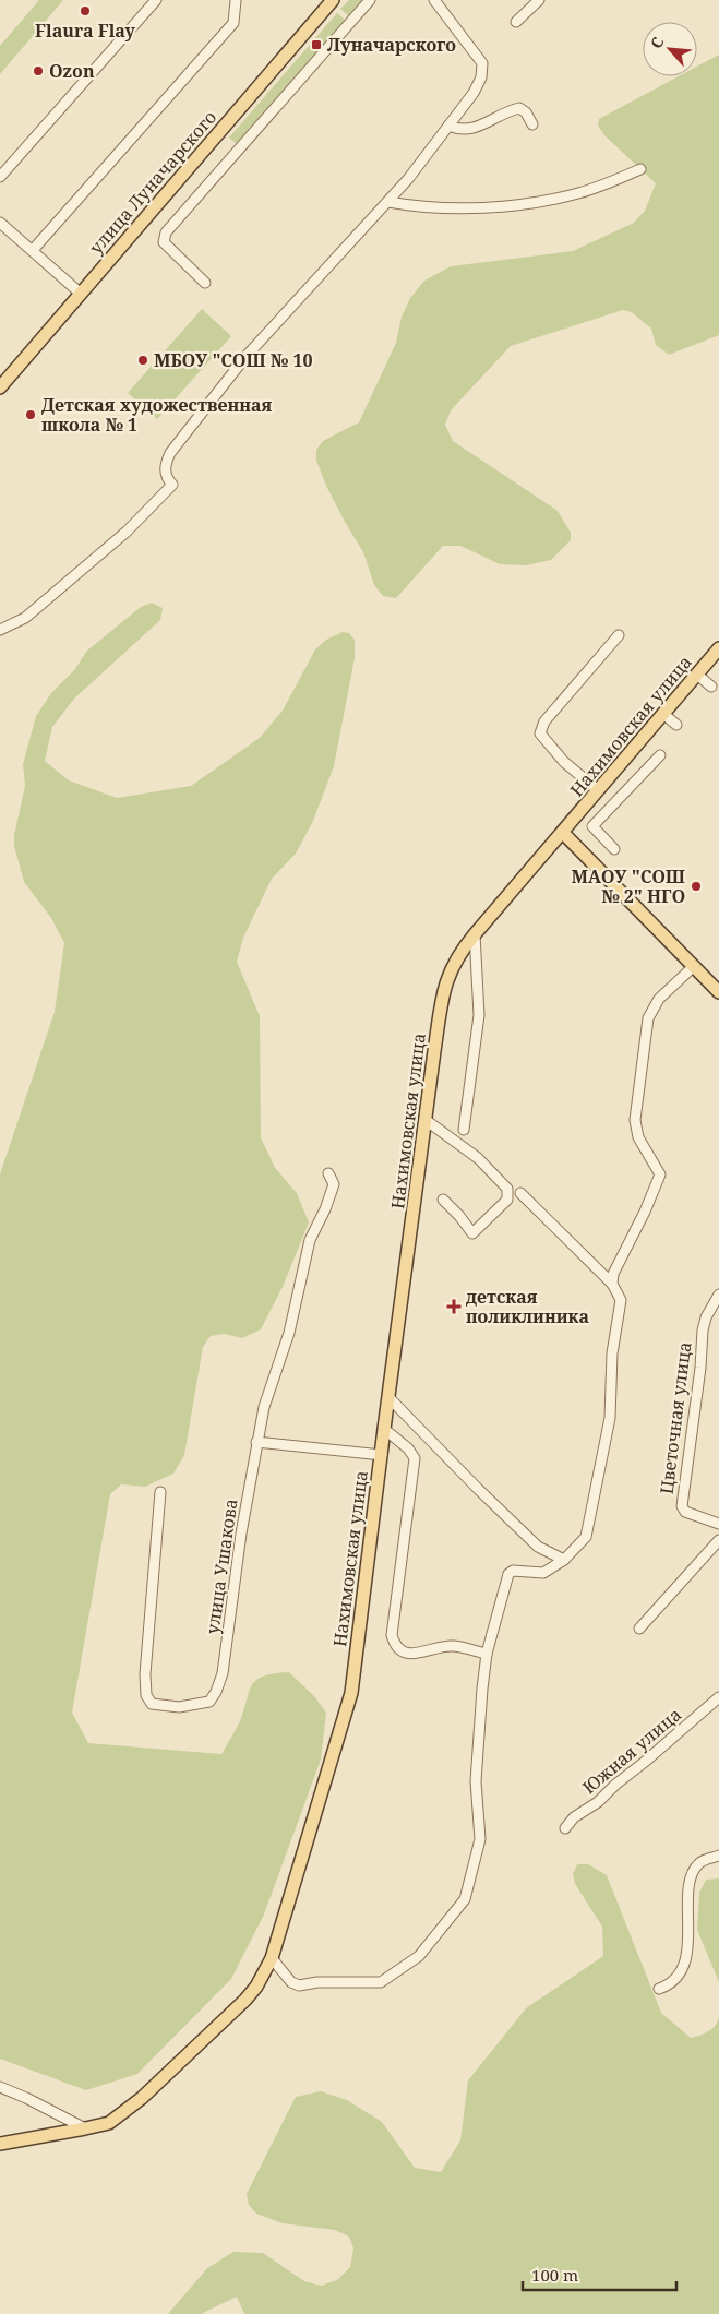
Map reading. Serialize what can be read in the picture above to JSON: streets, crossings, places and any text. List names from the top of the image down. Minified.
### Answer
{"streets":{"main road":["улица Луначарского","Нахимовская улица"],"street":["Цветочная улица","улица Ушакова","Южная улица"]},"places":{"other":["Flaura Flay","Ozon","МБОУ \"СОШ № 10","Детская художественная школа № 1","МАОУ \"СОШ № 2\" НГО"],"transit":["Луначарского"],"health":["детская поликлиника"]},"scale_bar":"100 m","north":"top left"}
